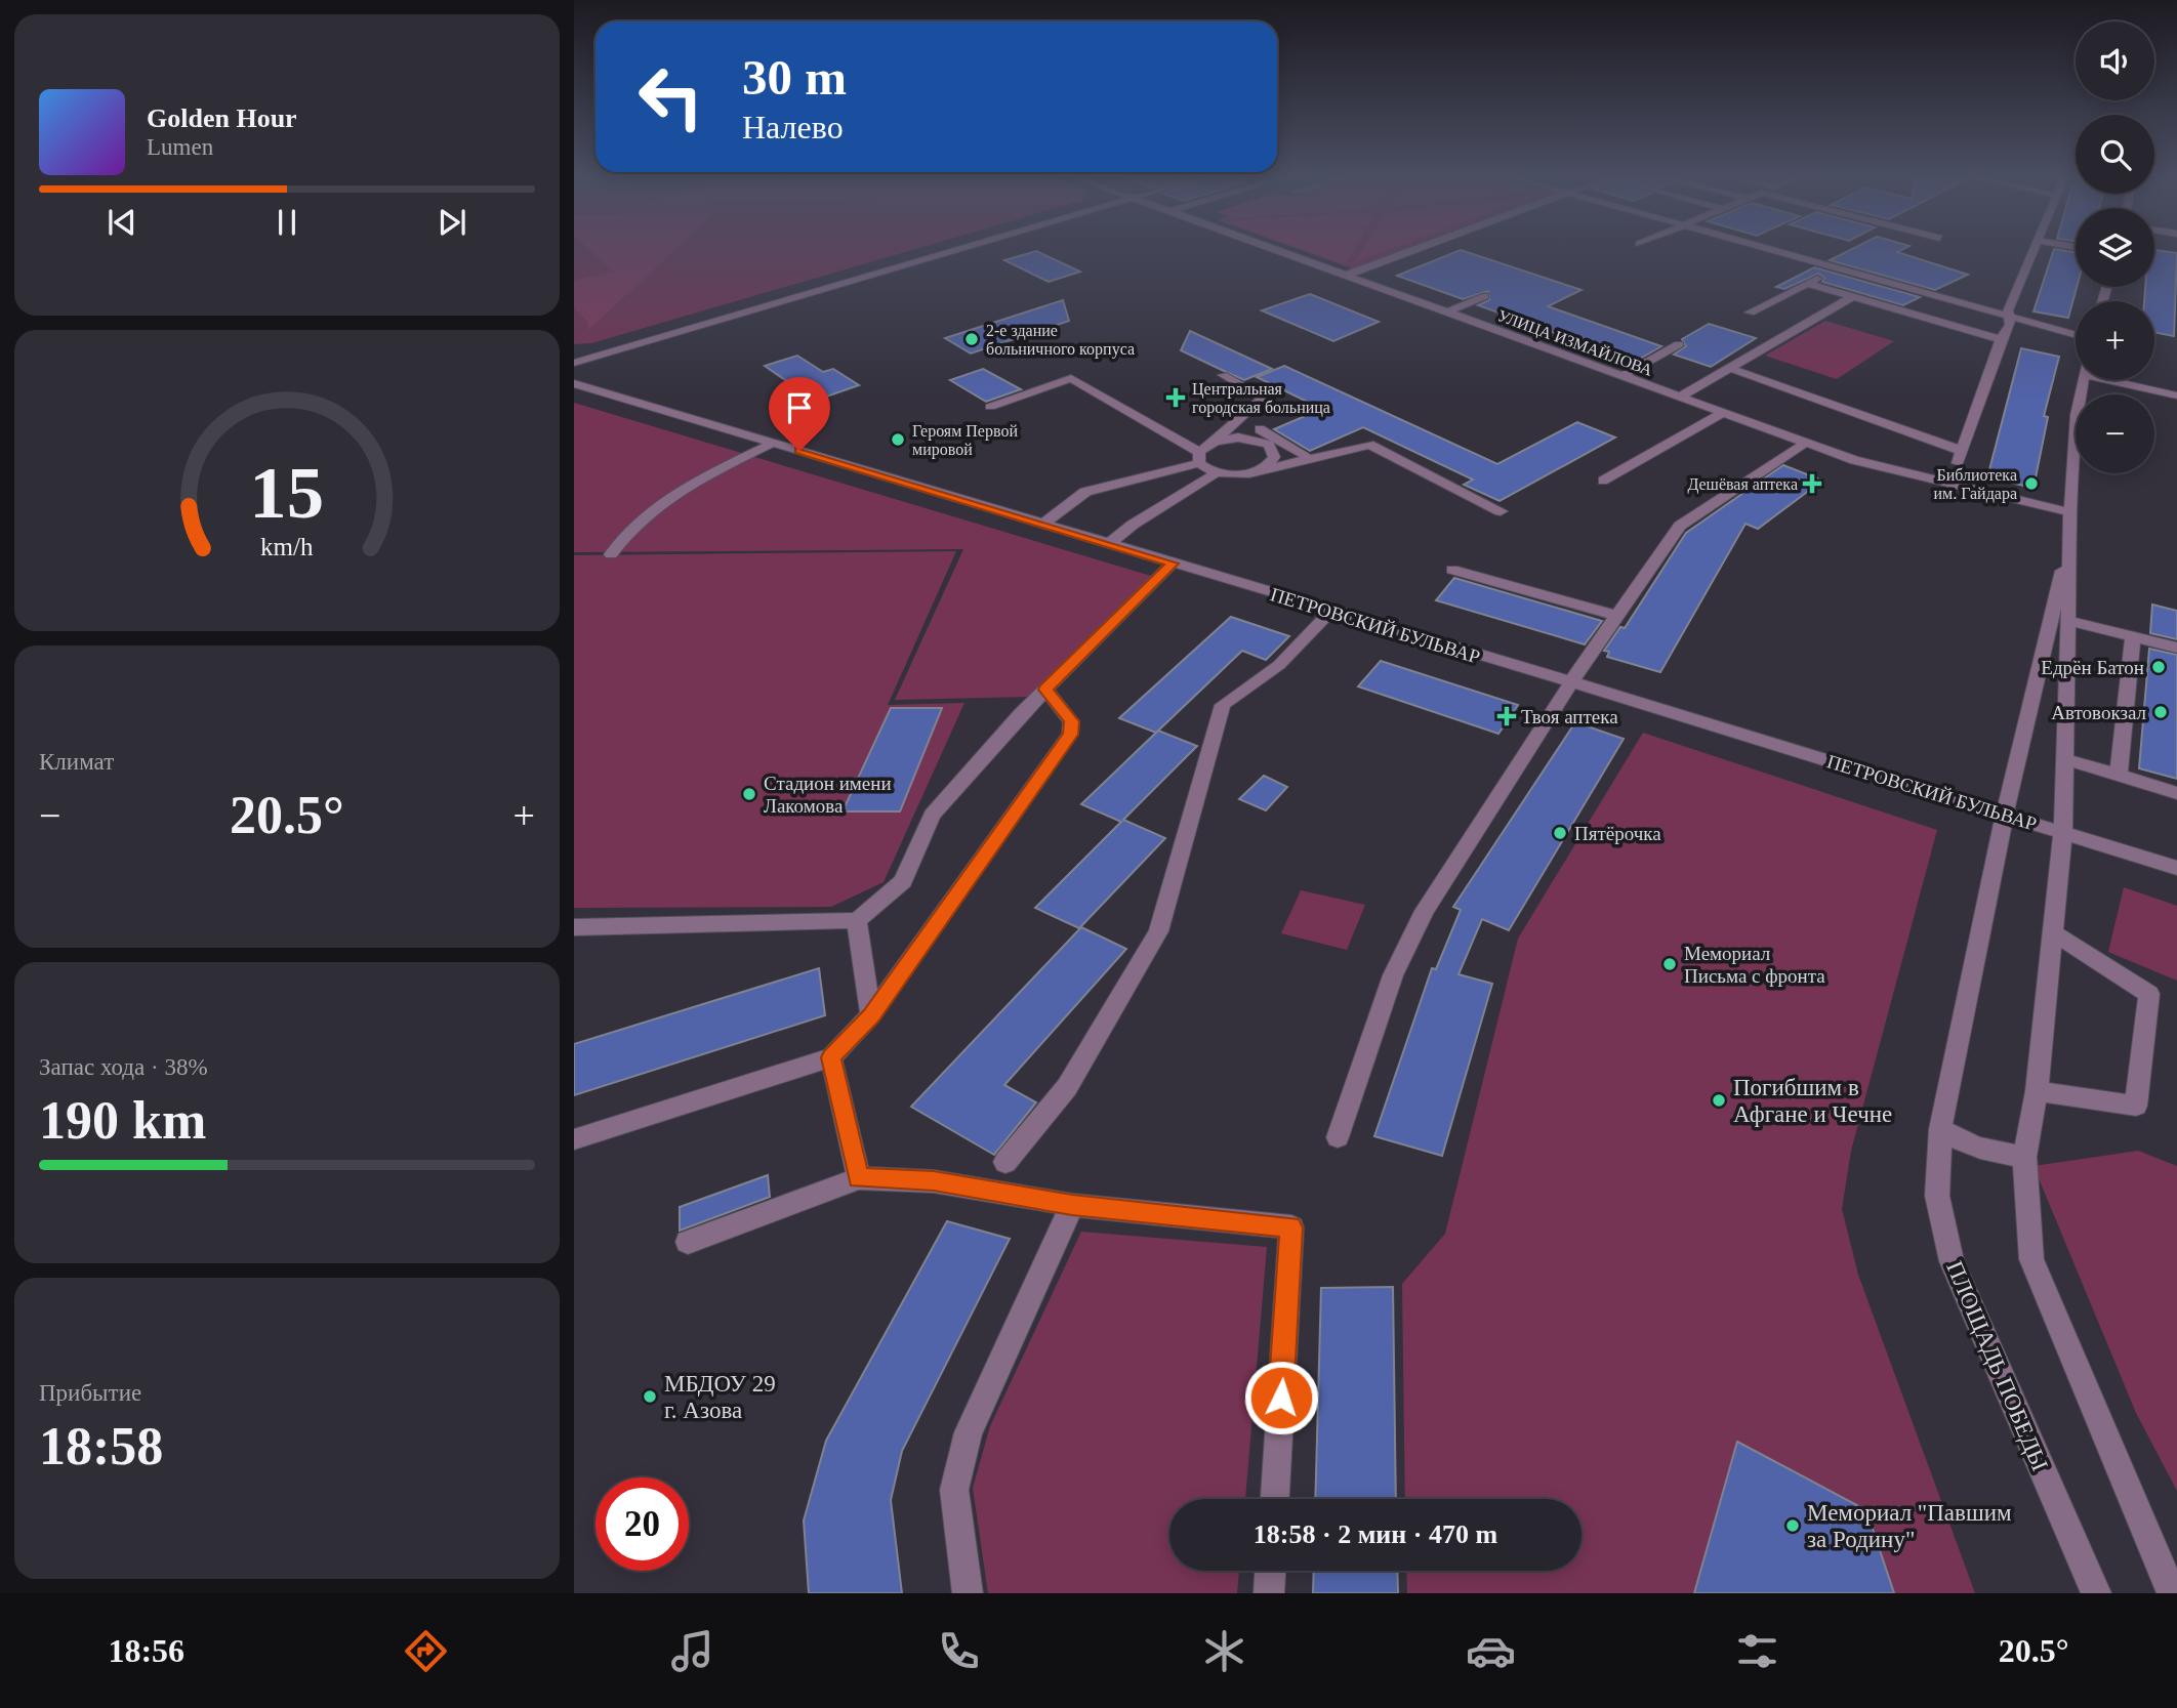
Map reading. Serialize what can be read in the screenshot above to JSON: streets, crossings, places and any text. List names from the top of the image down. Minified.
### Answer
{"streets":{"street":["УЛИЦА ИЗМАЙЛОВА","ПЕТРОВСКИЙ БУЛЬВАР","ПЛОЩАДЬ ПОБЕДЫ"]},"crossings":[["ПЕТРОВСКИЙ БУЛЬВАР","ПЛОЩАДЬ ПОБЕДЫ"]],"places":{"other":["2-е здание больничного корпуса","Героям Первой мировой","Библиотека им. Гайдара","Едрён Батон","Автовокзал","Стадион имени Лакомова","Пятёрочка","Мемориал Письма с фронта","Погибшим в Афгане и Чечне","МБДОУ 29 г. Азова","Мемориал \"Павшим за Родину\""],"health":["Центральная городская больница","Дешёвая аптека","Твоя аптека"]},"page":{"map_buttons":["+","−"],"turn":["30 m","Налево"],"song":["Golden Hour","Lumen"],"tile":["Климат",["Запас хода · 38%","190 km"],["Прибытие","18:58"]],"heat":["−","20.5°","+"],"limit":"20","trip":"18:58 · 2 мин · 470 m","tabs":["18:56","20.5°"],"gauge":["15","km/h"]}}
